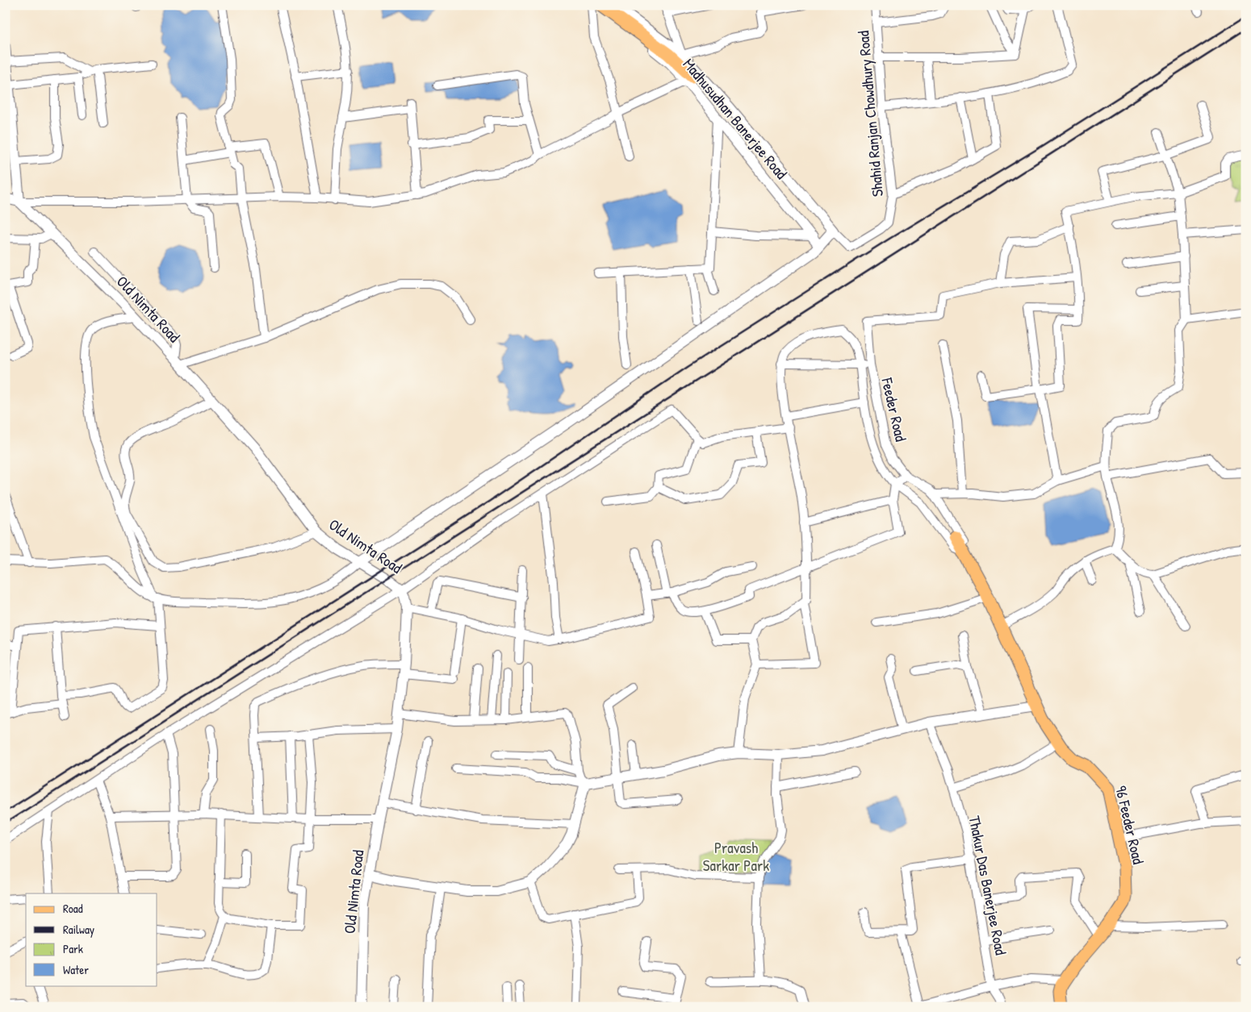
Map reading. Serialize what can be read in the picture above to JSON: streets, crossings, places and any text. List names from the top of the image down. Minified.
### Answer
{"streets":{"main road":["96 Feeder Road"],"street":["Shahid Ranjan Chowdhury Road","Madhusudhan Banerjee Road","Old Nimta Road","Feeder Road","Thakur Das Banerjee Road"]},"crossings":[["Shahid Ranjan Chowdhury Road","Madhusudhan Banerjee Road"],["Feeder Road","96 Feeder Road"]],"parks":["Pravash Sarkar Park"],"legend":["Road","Railway","Park","Water"]}
